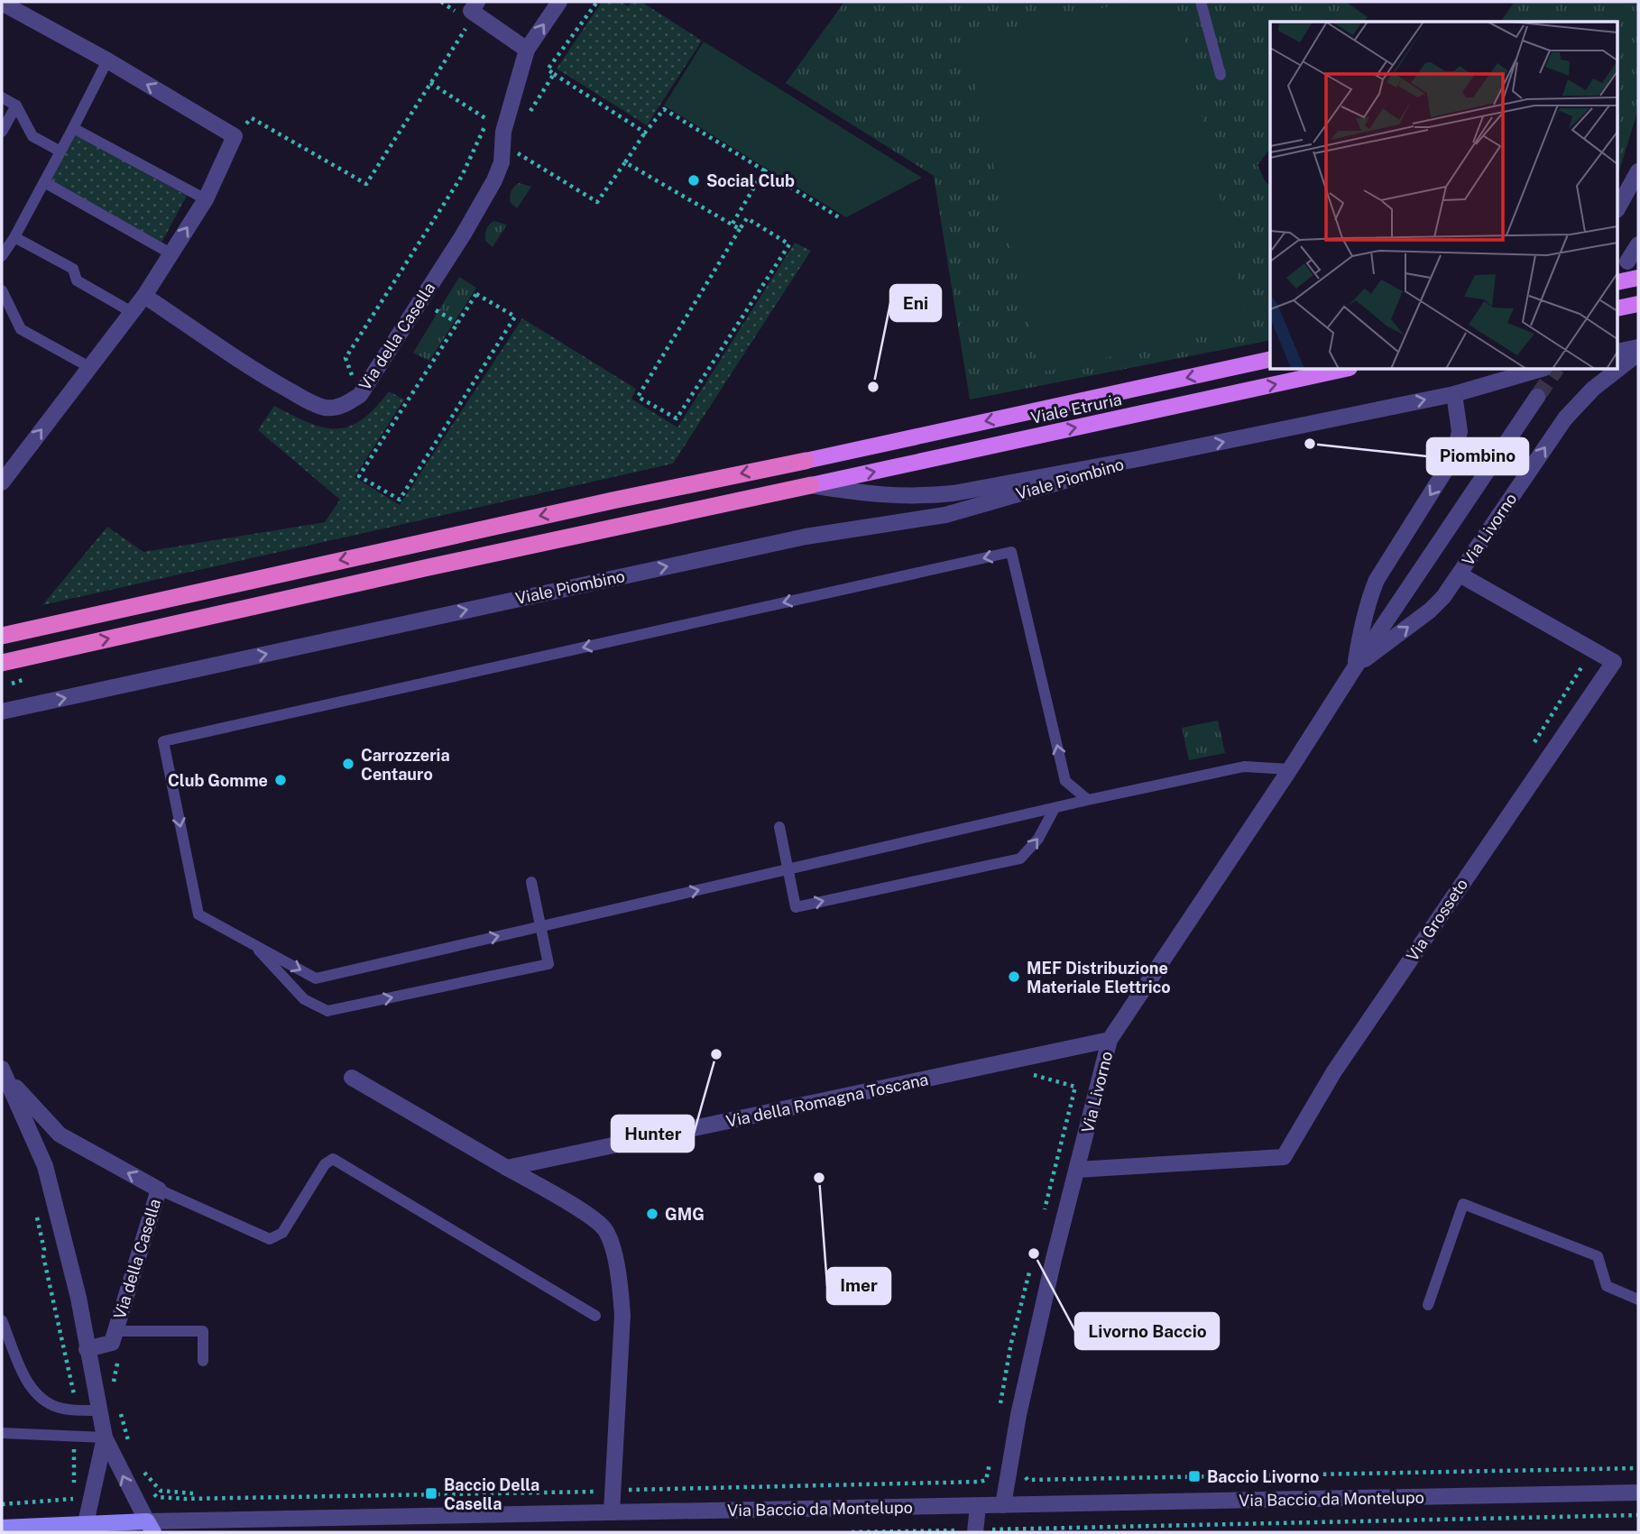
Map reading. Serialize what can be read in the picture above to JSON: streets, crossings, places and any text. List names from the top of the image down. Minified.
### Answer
{"streets":{"main road":["Viale Etruria","Via Baccio da Montelupo"],"street":["Via della Casella","Viale Piombino","Via Livorno","Via Grosseto","Via della Romagna Toscana"]},"crossings":[["Via della Casella","Via Baccio da Montelupo"],["Viale Etruria","Viale Piombino"],["Viale Piombino","Via Livorno"],["Via Livorno","Via Grosseto"],["Via Livorno","Via della Romagna Toscana"],["Via Livorno","Via Baccio da Montelupo"]],"one_way":["Viale Piombino"],"places":{"other":["Social Club","Eni","Piombino","Carrozzeria Centauro","Club Gomme","MEF Distribuzione Materiale Elettrico","Hunter","Imer","GMG","Livorno Baccio"],"transit":["Baccio Livorno","Baccio Della Casella"]}}
